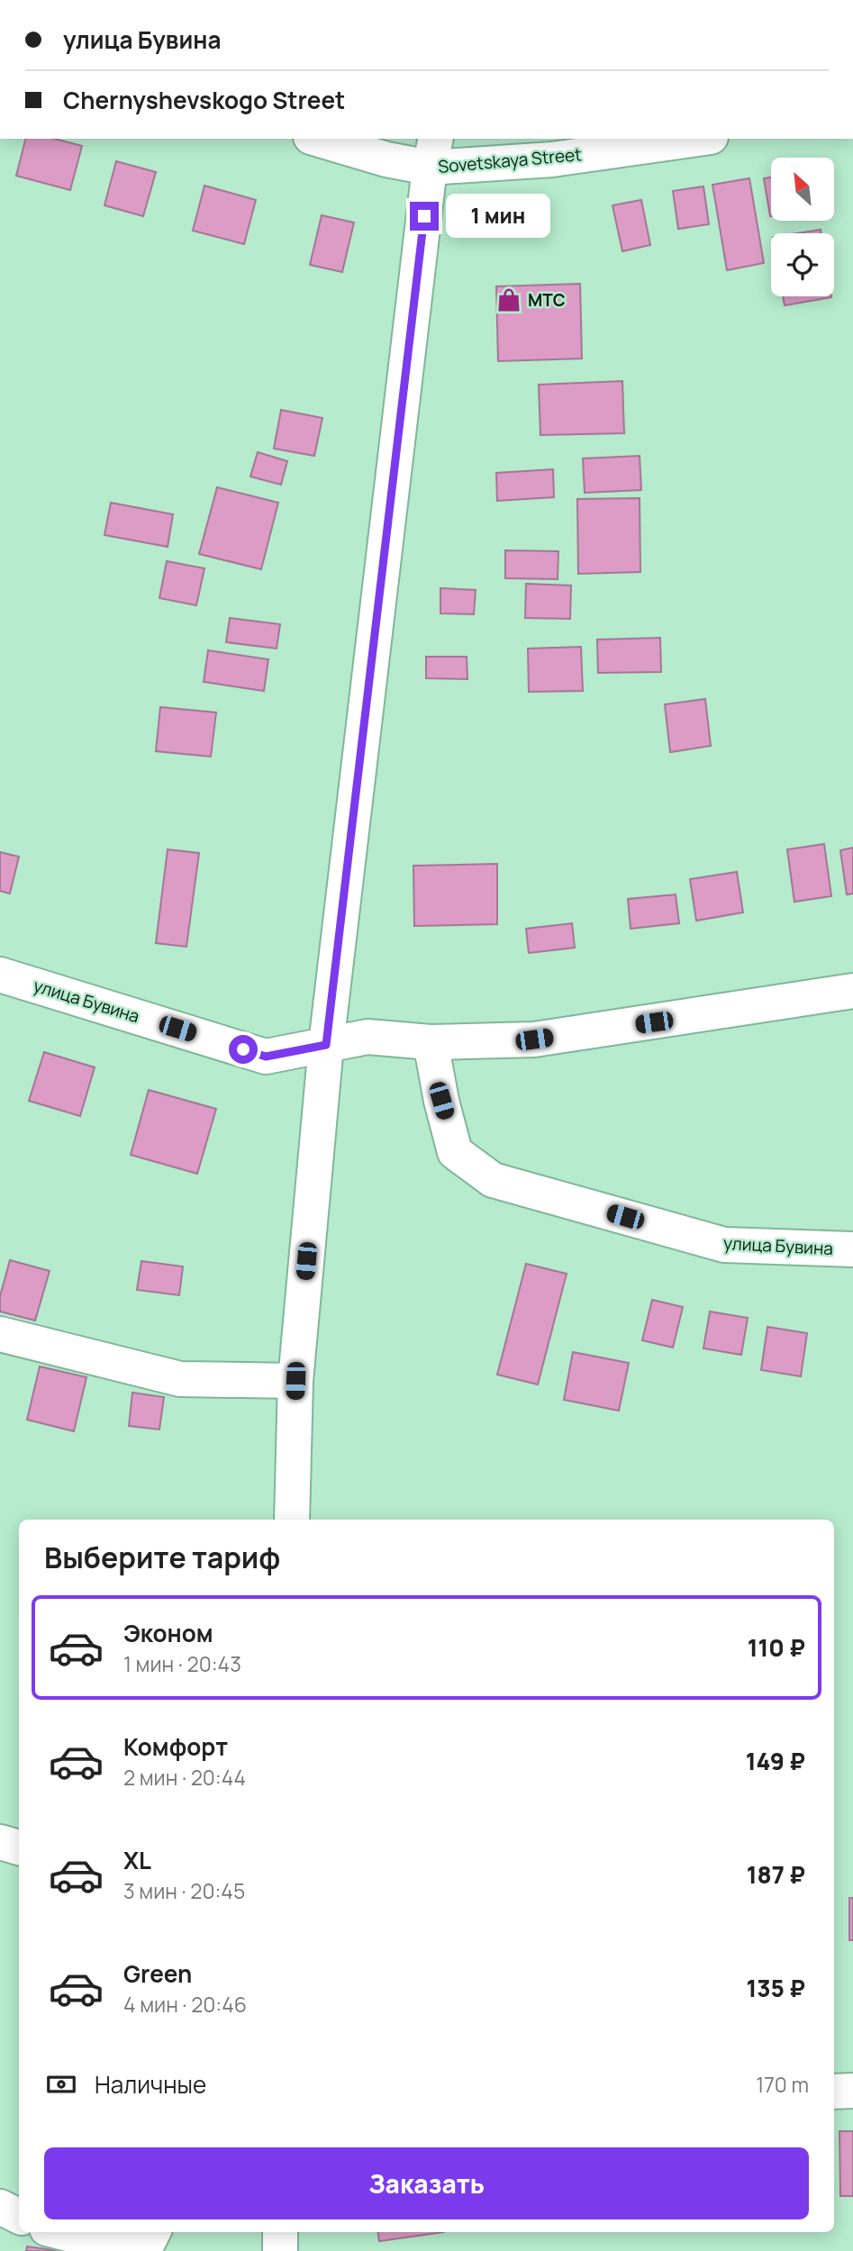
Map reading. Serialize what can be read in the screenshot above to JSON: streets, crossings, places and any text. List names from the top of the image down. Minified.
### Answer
{"streets":{"street":["Sovetskaya Street","улица Бувина"]},"places":{"shop":["МТС"]},"north":"top left","page":{"banner":["улица Бувина","Chernyshevskogo Street"],"bubble":"1 мин","heading":"Выберите тариф","list":[{"name":"Эконом","note":"1 мин · 20:43","value":"110 ₽"},{"name":"Комфорт","note":"2 мин · 20:44","value":"149 ₽"},{"name":"XL","note":"3 мин · 20:45","value":"187 ₽"},{"name":"Green","note":"4 мин · 20:46","value":"135 ₽"}],"pay":["Наличные","170 m"],"buttons":"Заказать"}}
